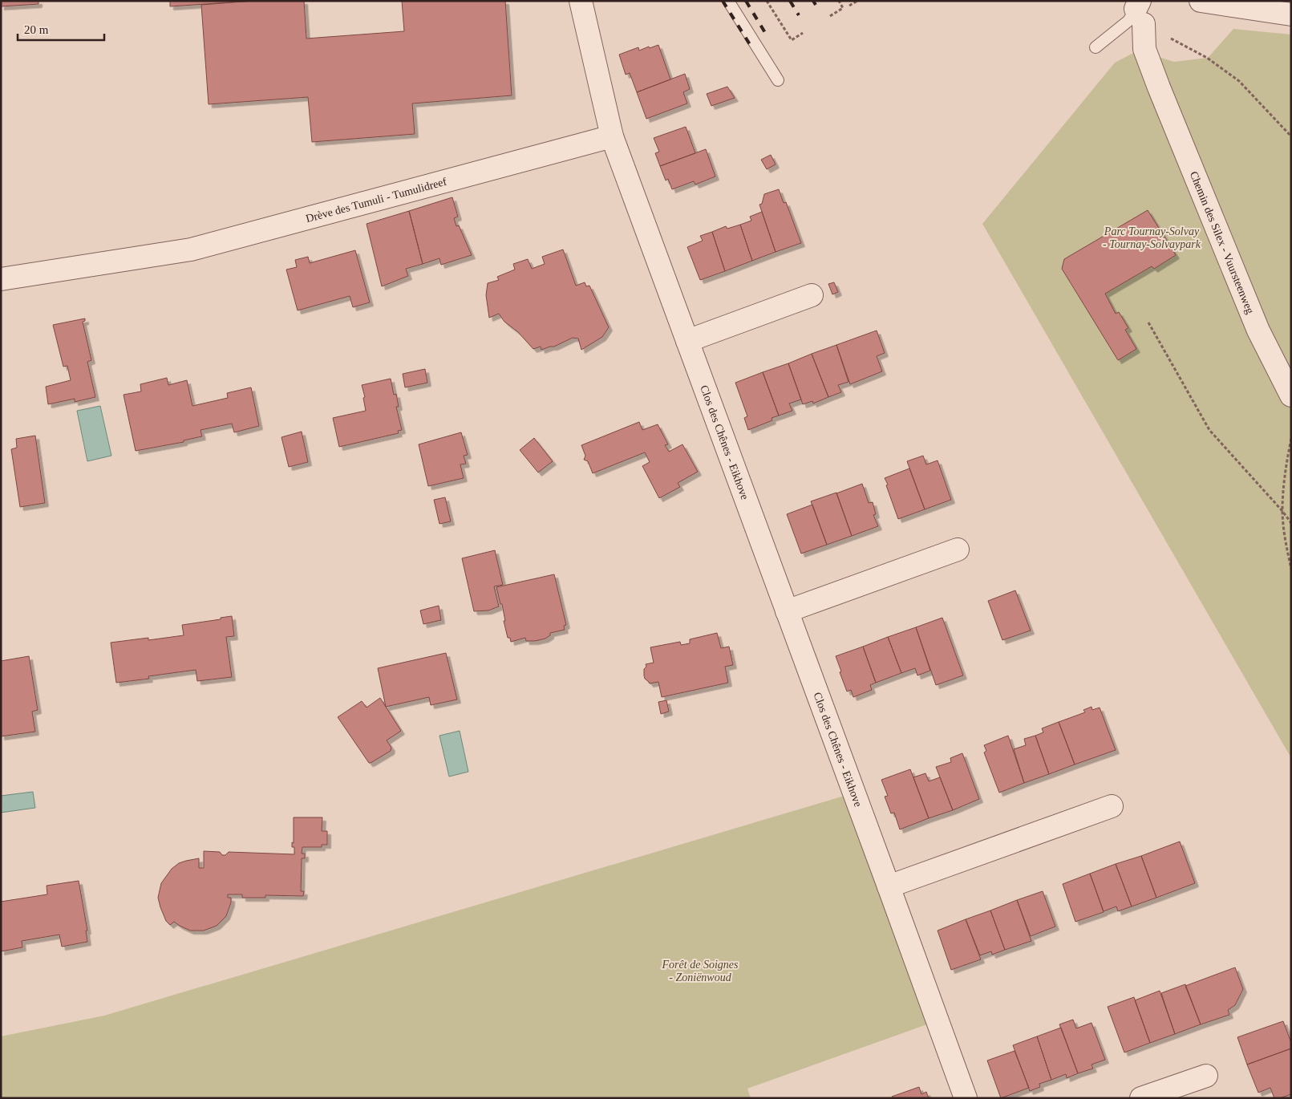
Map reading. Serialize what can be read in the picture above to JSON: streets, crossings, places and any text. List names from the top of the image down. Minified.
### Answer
{"streets":{"street":["Drève des Tumuli - Tumulidreef","Chemin des Silex - Vuursteenweg","Clos des Chênes - Eikhove"]},"crossings":[["Drève des Tumuli - Tumulidreef","Clos des Chênes - Eikhove"]],"parks":["Parc Tournay-Solvay - Tournay-Solvaypark","Forêt de Soignes - Zoniënwoud"],"scale_bar":"20 m"}
